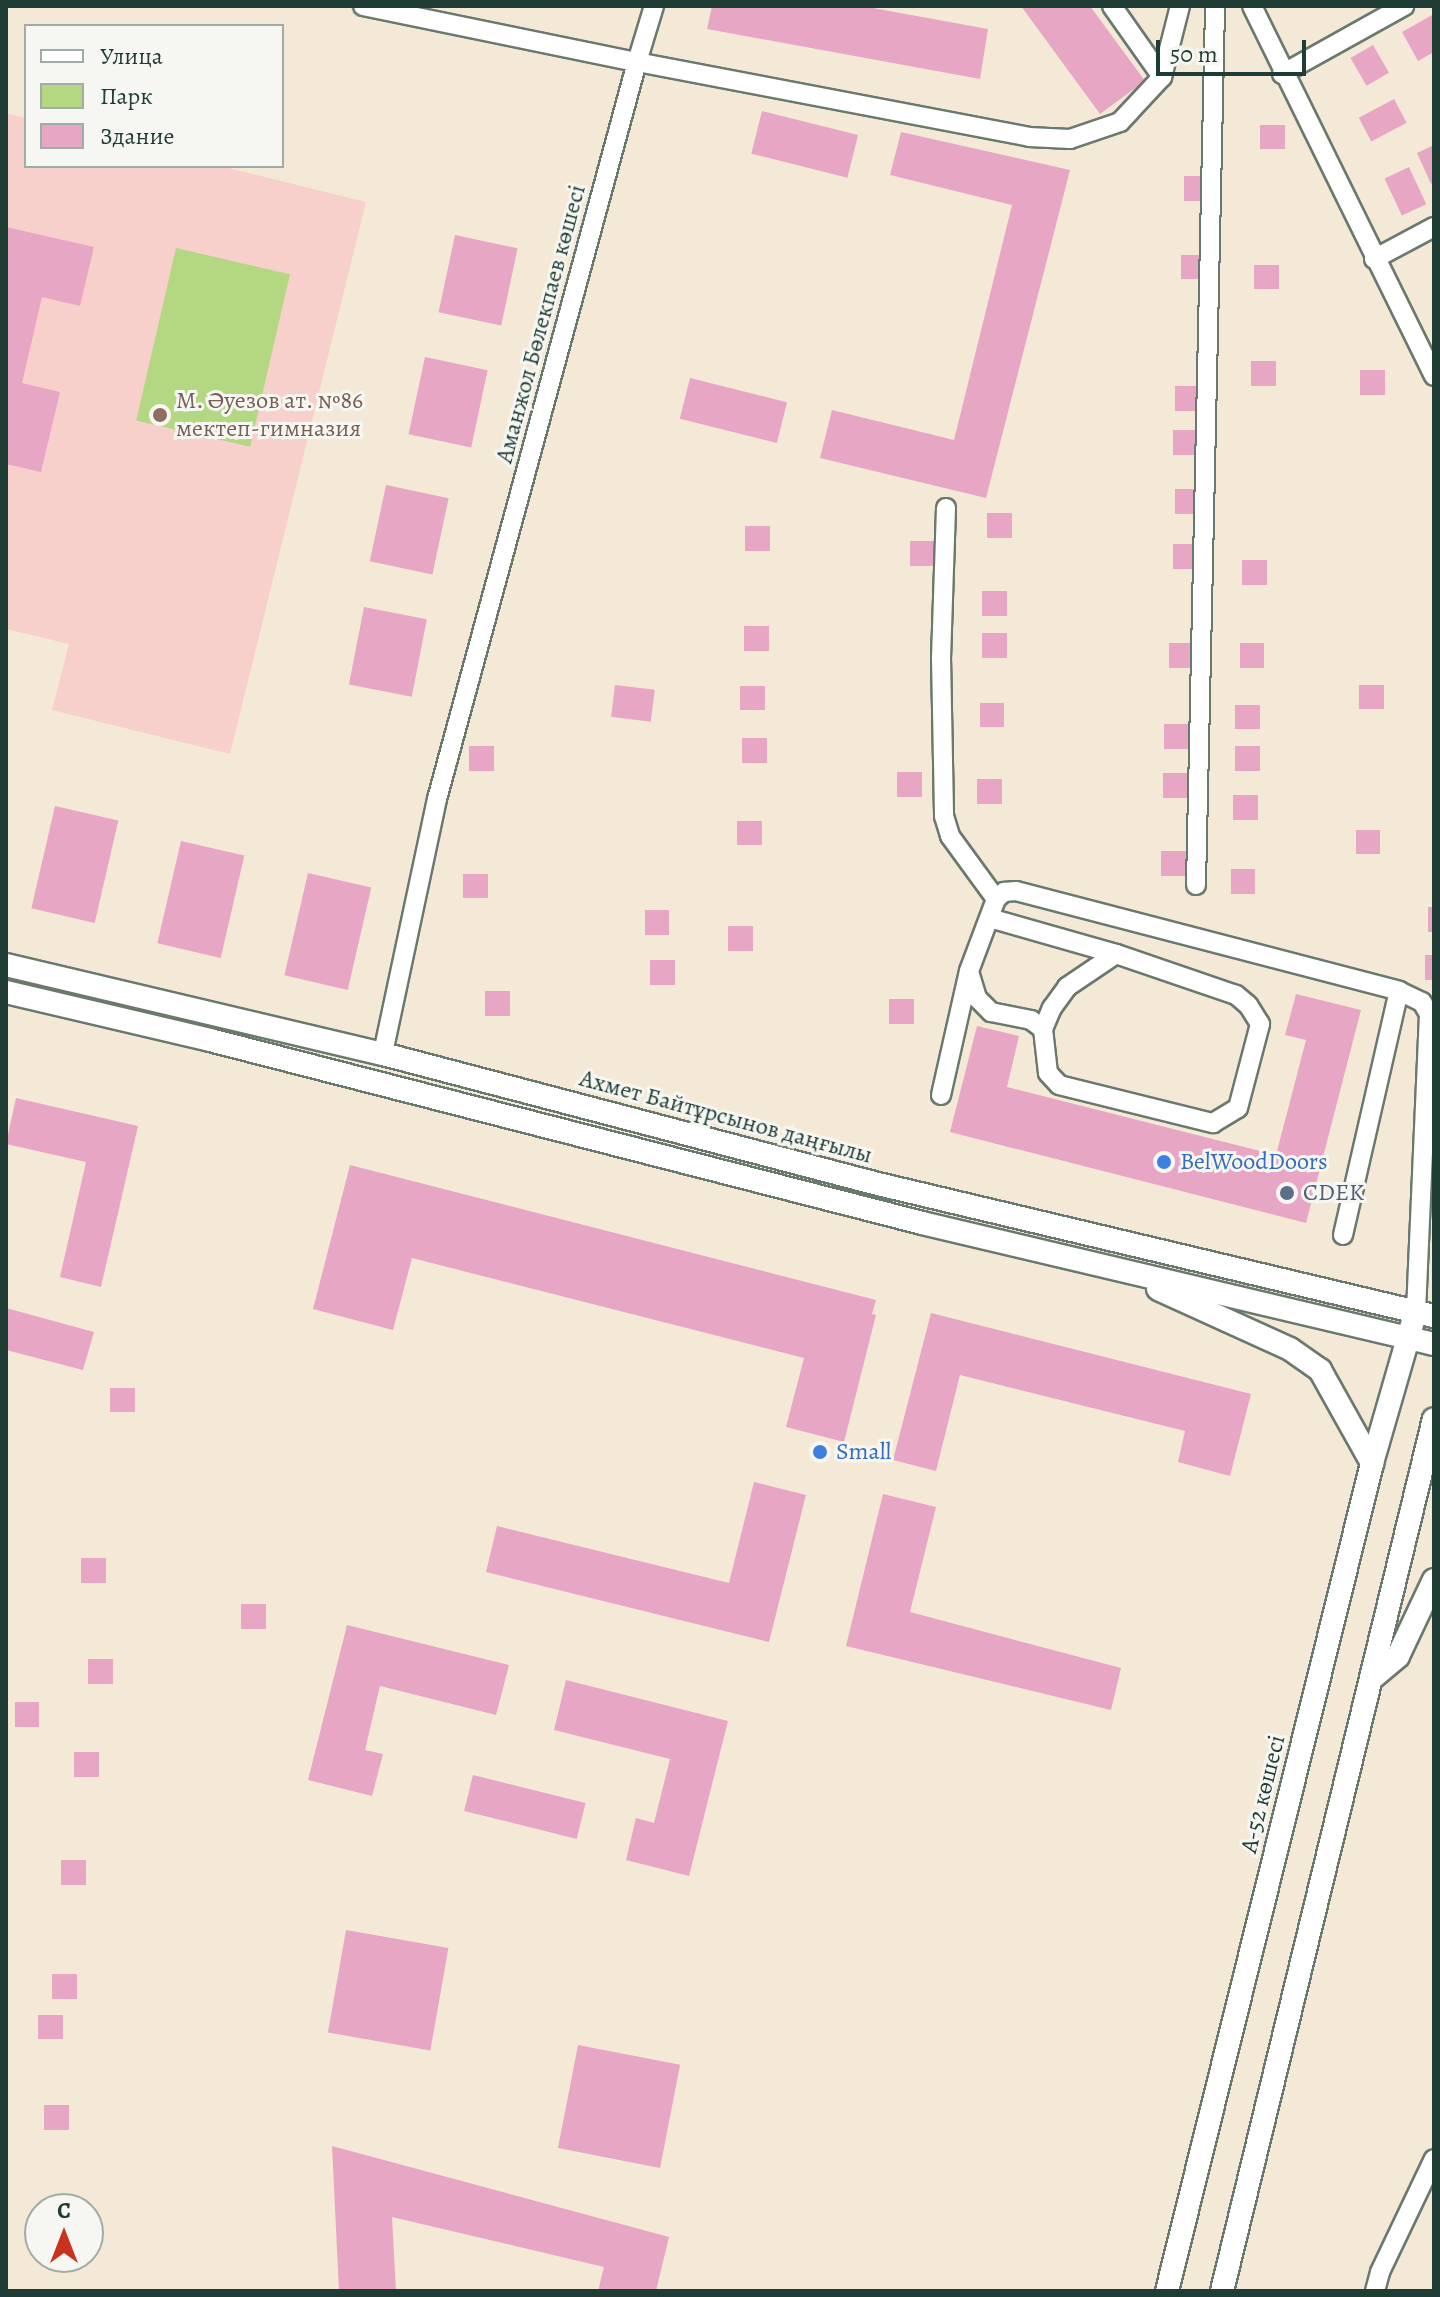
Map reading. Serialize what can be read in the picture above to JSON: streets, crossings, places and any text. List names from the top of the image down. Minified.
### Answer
{"streets":{"street":["Аманжол Бөлекпаев көшесі","Ахмет Байтұрсынов даңғылы","А-52 көшесі"]},"crossings":[["Аманжол Бөлекпаев көшесі","Ахмет Байтұрсынов даңғылы"],["Ахмет Байтұрсынов даңғылы","А-52 көшесі"]],"places":["М. Әуезов ат. №86 мектеп-гимназия","BelWoodDoors","CDEK","Small"],"legend":["Улица","Парк","Здание"],"scale_bar":"50 m","north":"top"}
